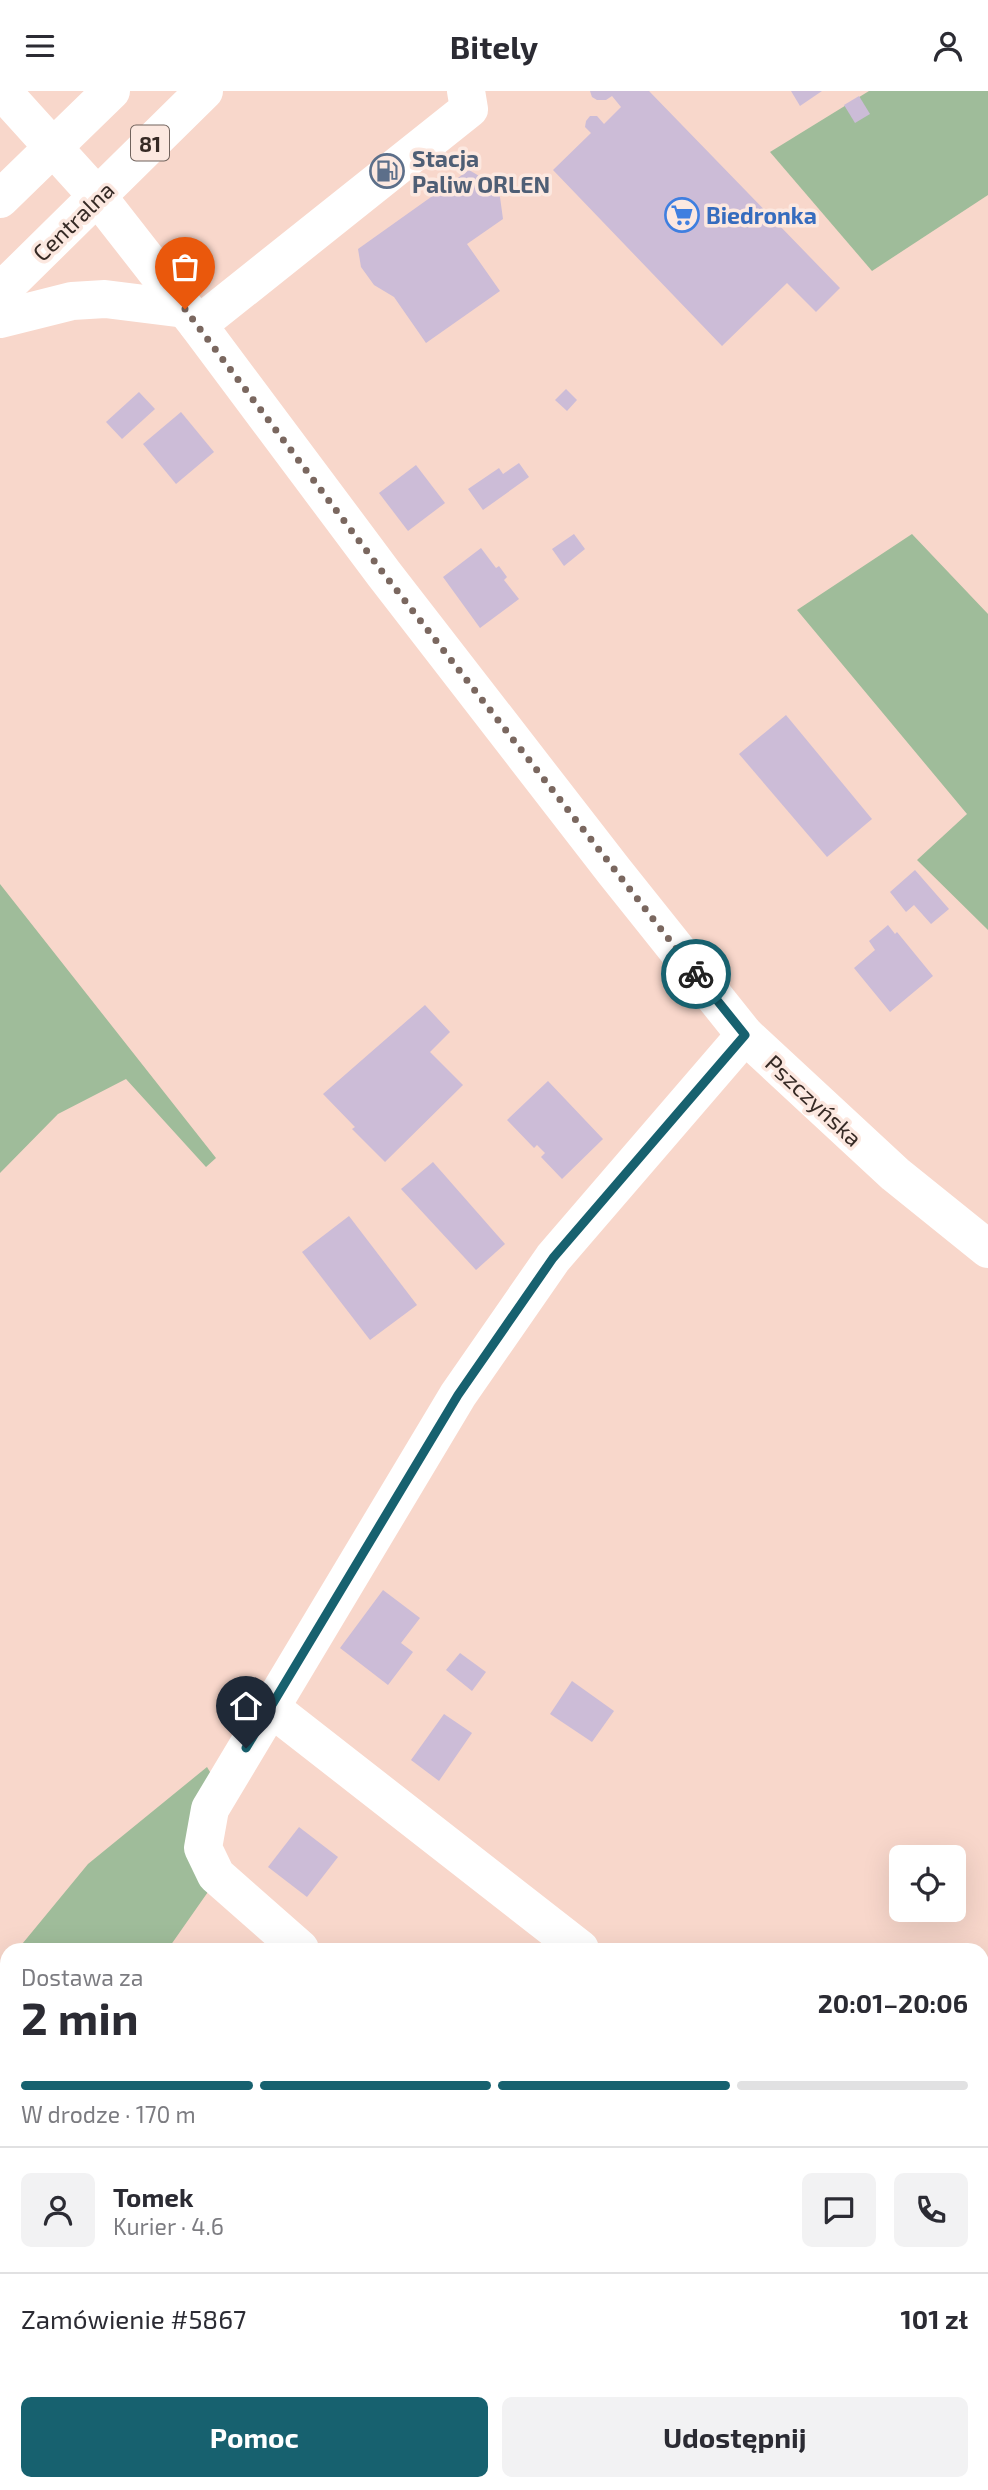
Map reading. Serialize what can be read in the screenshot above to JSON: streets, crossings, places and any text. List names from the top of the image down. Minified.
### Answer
{"streets":{"street":["81","Centralna","Pszczyńska"]},"crossings":[["Centralna","Pszczyńska"]],"places":{"fuel station":["Stacja Paliw ORLEN"],"supermarket":["Biedronka"]},"page":{"header":"Bitely","heading":["2 min","Dostawa za","20:01–20:06"],"panel":["Tomek","Kurier · 4.6","Zamówienie #5867","101 zł"],"bar":"W drodze · 170 m","buttons":["Pomoc","Udostępnij"]}}
